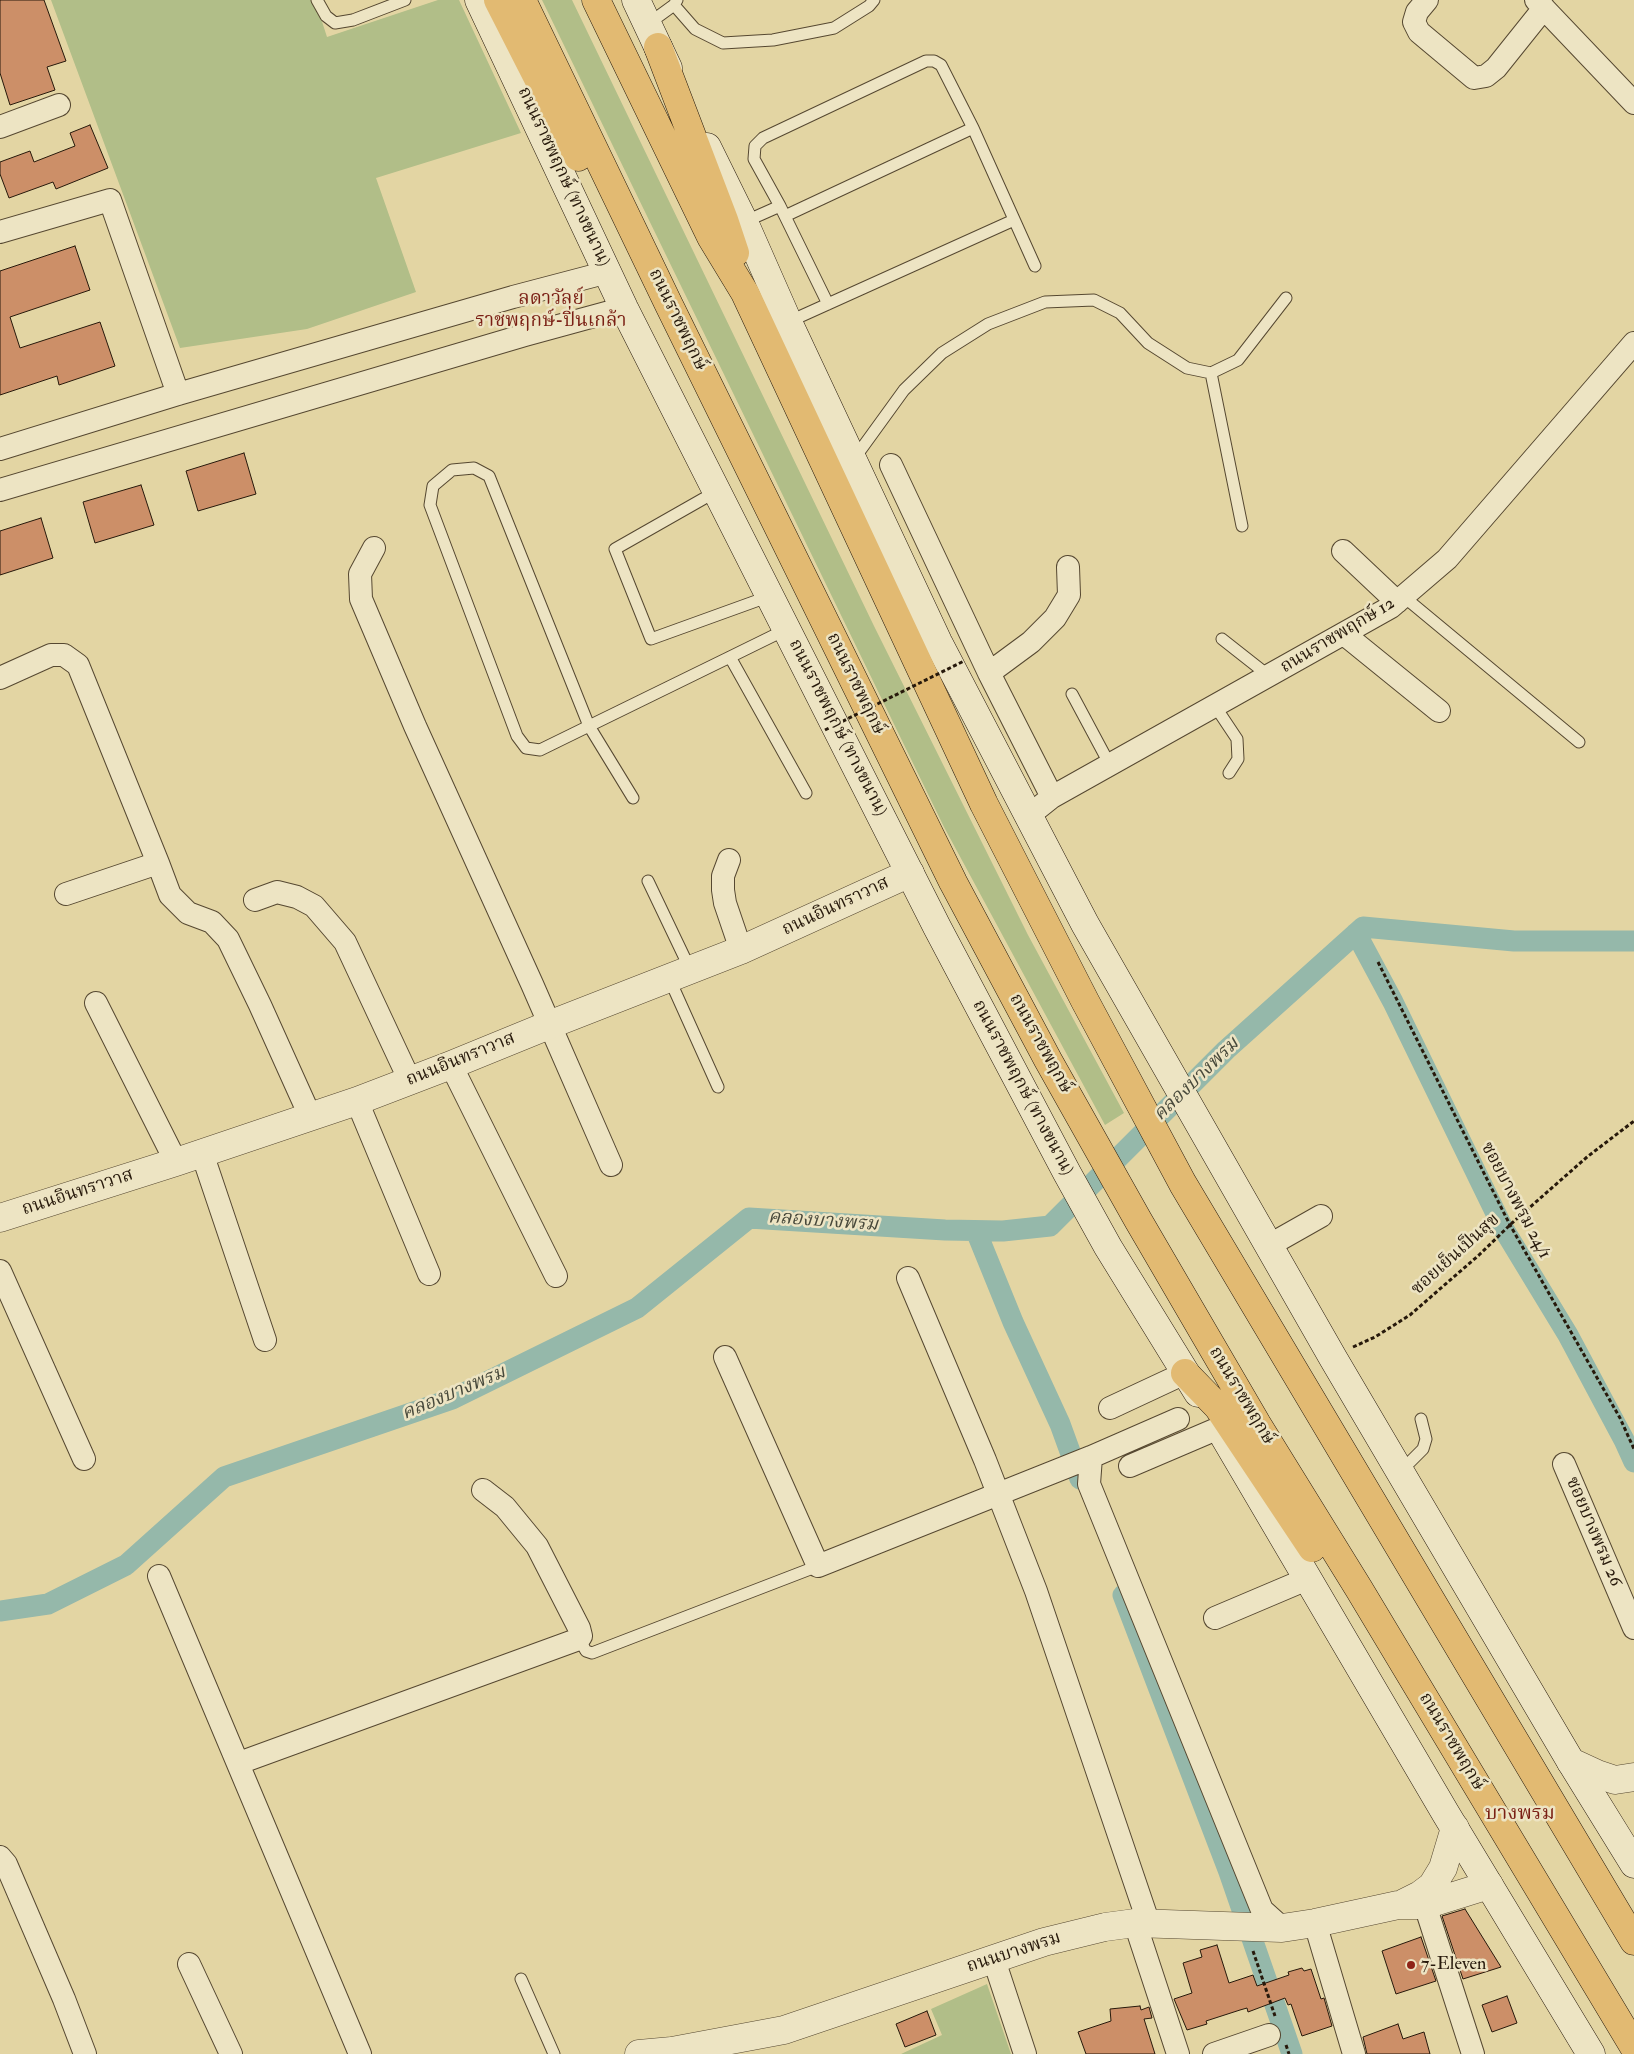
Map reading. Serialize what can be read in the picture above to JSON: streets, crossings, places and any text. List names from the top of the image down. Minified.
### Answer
{"streets":{"main road":["ถนนราชพฤกษ์ (ทางขนาน)","ถนนราชพฤกษ์","ถนนอินทราวาส","ถนนบางพรม"],"street":["ถนนราชพฤกษ์ 12","ซอยบางพรม 26"],"path":["ซอยบางพรม 24/1","ซอยเย็นเป็นสุข"]},"crossings":[["ถนนราชพฤกษ์ (ทางขนาน)","ถนนราชพฤกษ์"],["ถนนราชพฤกษ์ (ทางขนาน)","ถนนอินทราวาส"],["ถนนราชพฤกษ์","ถนนบางพรม"],["ซอยบางพรม 24/1","ซอยเย็นเป็นสุข"]],"districts":["ลดาวัลย์ ราชพฤกษ์-ปิ่นเกล้า","บางพรม"],"water":["คลองบางพรม"],"places":["7-Eleven"]}
